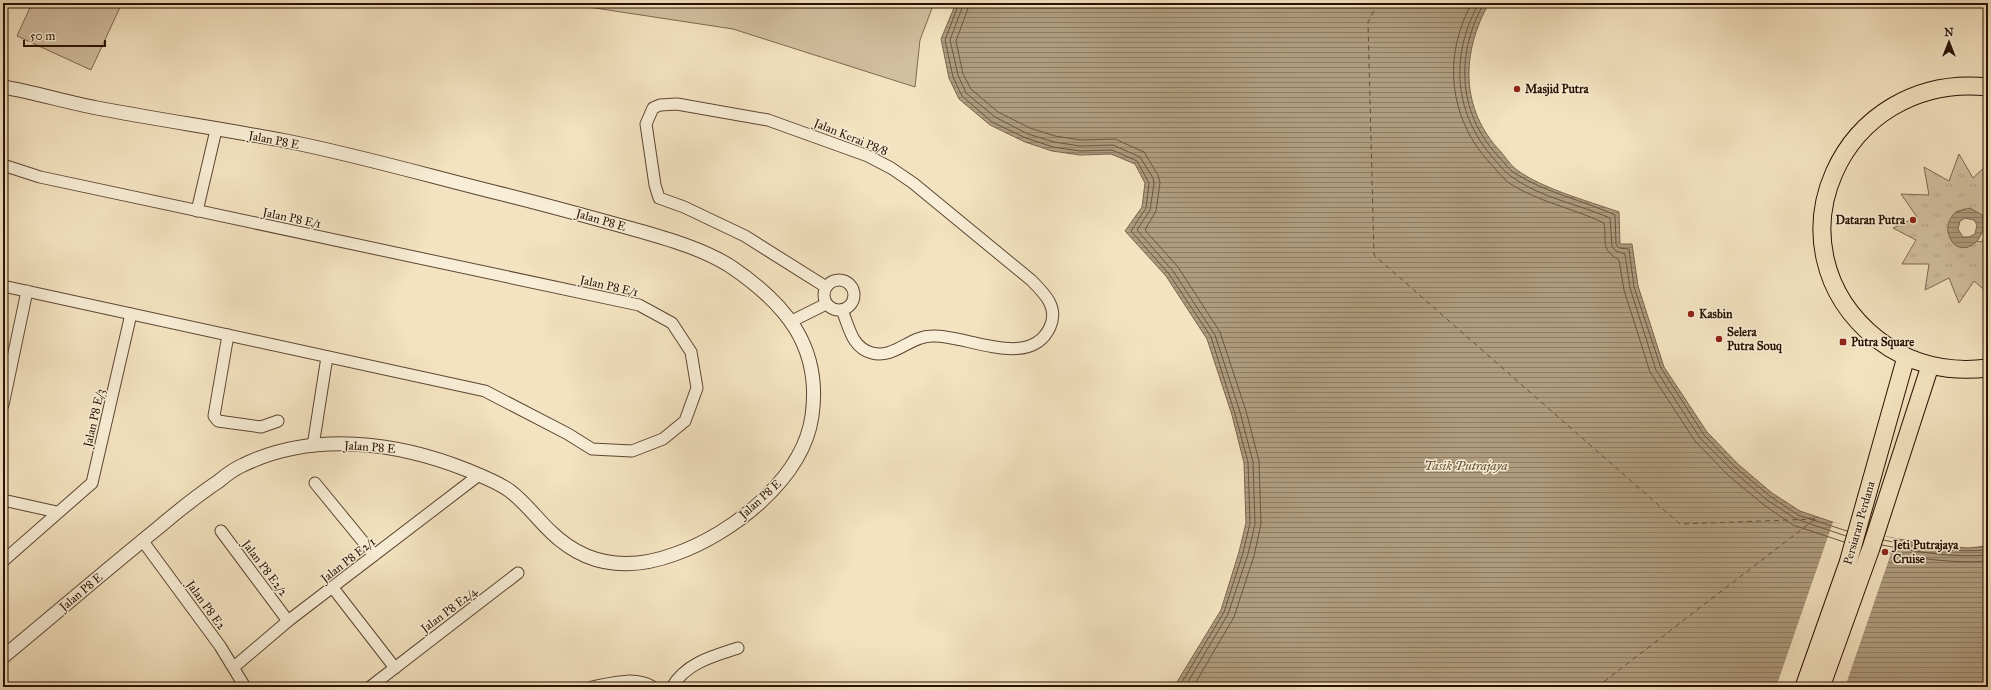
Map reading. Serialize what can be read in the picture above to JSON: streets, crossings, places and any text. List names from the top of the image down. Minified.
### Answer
{"streets":{"main road":["Persiaran Perdana"],"street":["Jalan Kerai P8/8","Jalan P8 E","Jalan P8 E/1","Jalan P8 E/3","Jalan P8 E2/1","Jalan P8 E2/2","Jalan P8 E2","Jalan P8 E2/4"]},"crossings":[["Jalan P8 E","Jalan P8 E2/1"],["Jalan P8 E","Jalan P8 E2"],["Jalan P8 E/1","Jalan P8 E/3"],["Jalan P8 E2/1","Jalan P8 E2/2"],["Jalan P8 E2/1","Jalan P8 E2"]],"water":["Tasik Putrajaya"],"places":{"other":["Masjid Putra","Dataran Putra","Kasbin","Selera Putra Souq","Jeti Putrajaya Cruise"],"transit":["Putra Square"]},"scale_bar":"50 m","north":"top"}
